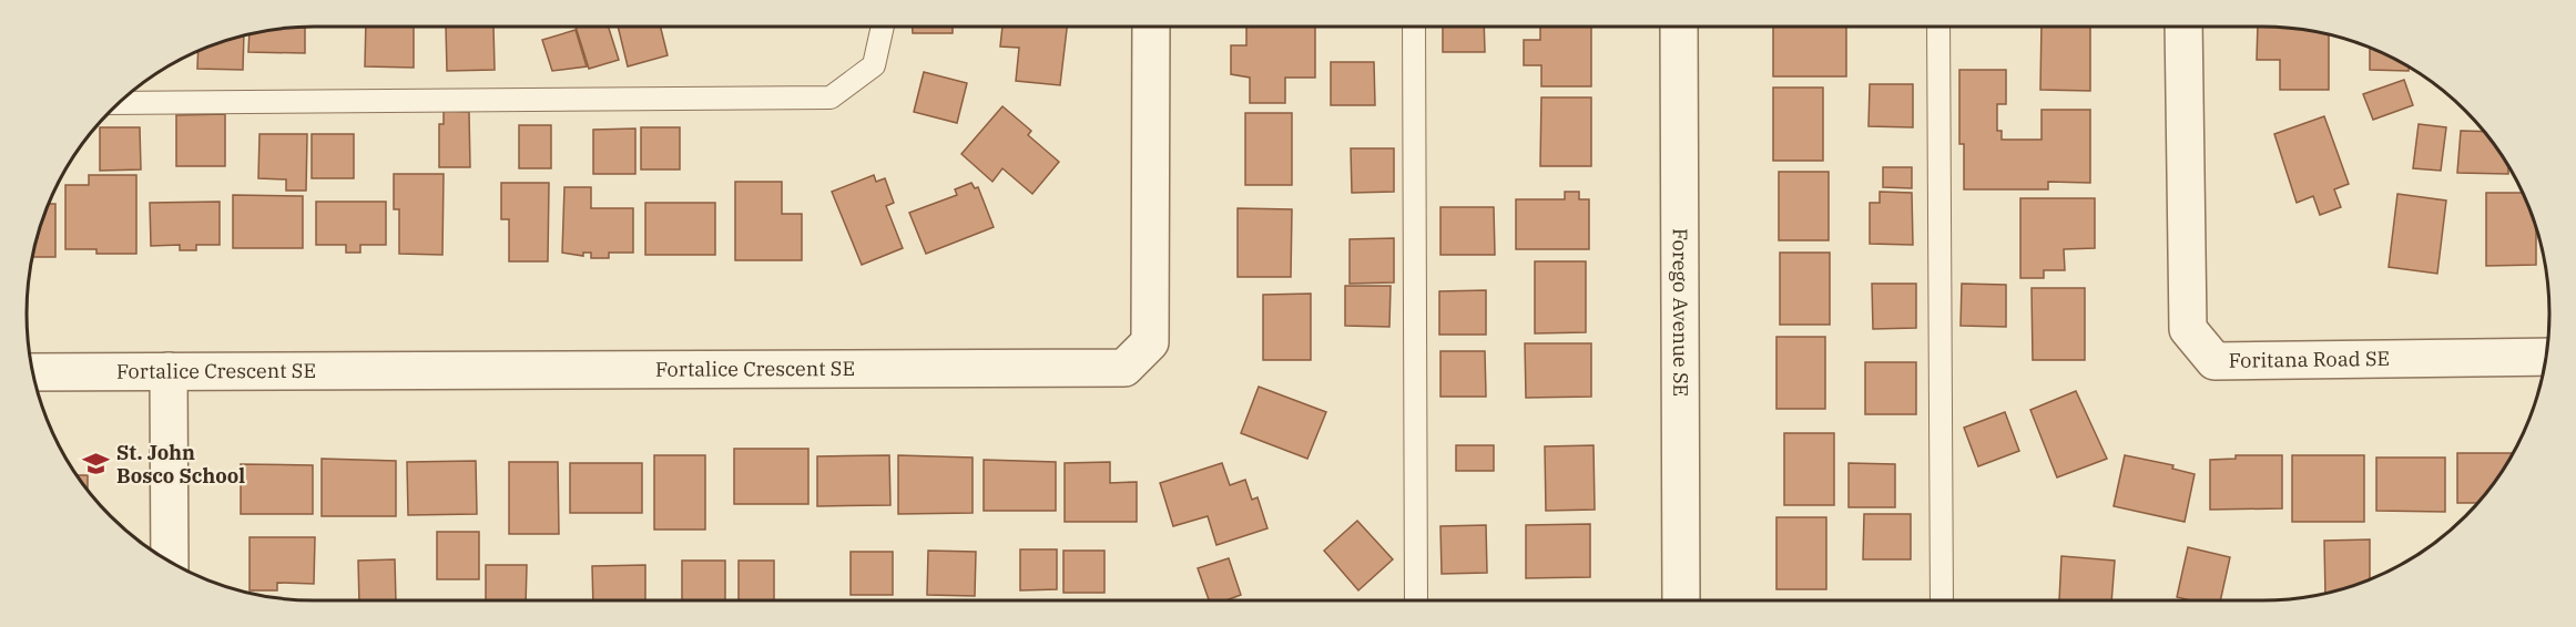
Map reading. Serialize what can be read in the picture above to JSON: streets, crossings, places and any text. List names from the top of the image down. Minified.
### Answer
{"streets":{"street":["Forego Avenue SE","Foritana Road SE","Fortalice Crescent SE"]},"places":{"school or university":["St. John Bosco School"]}}
